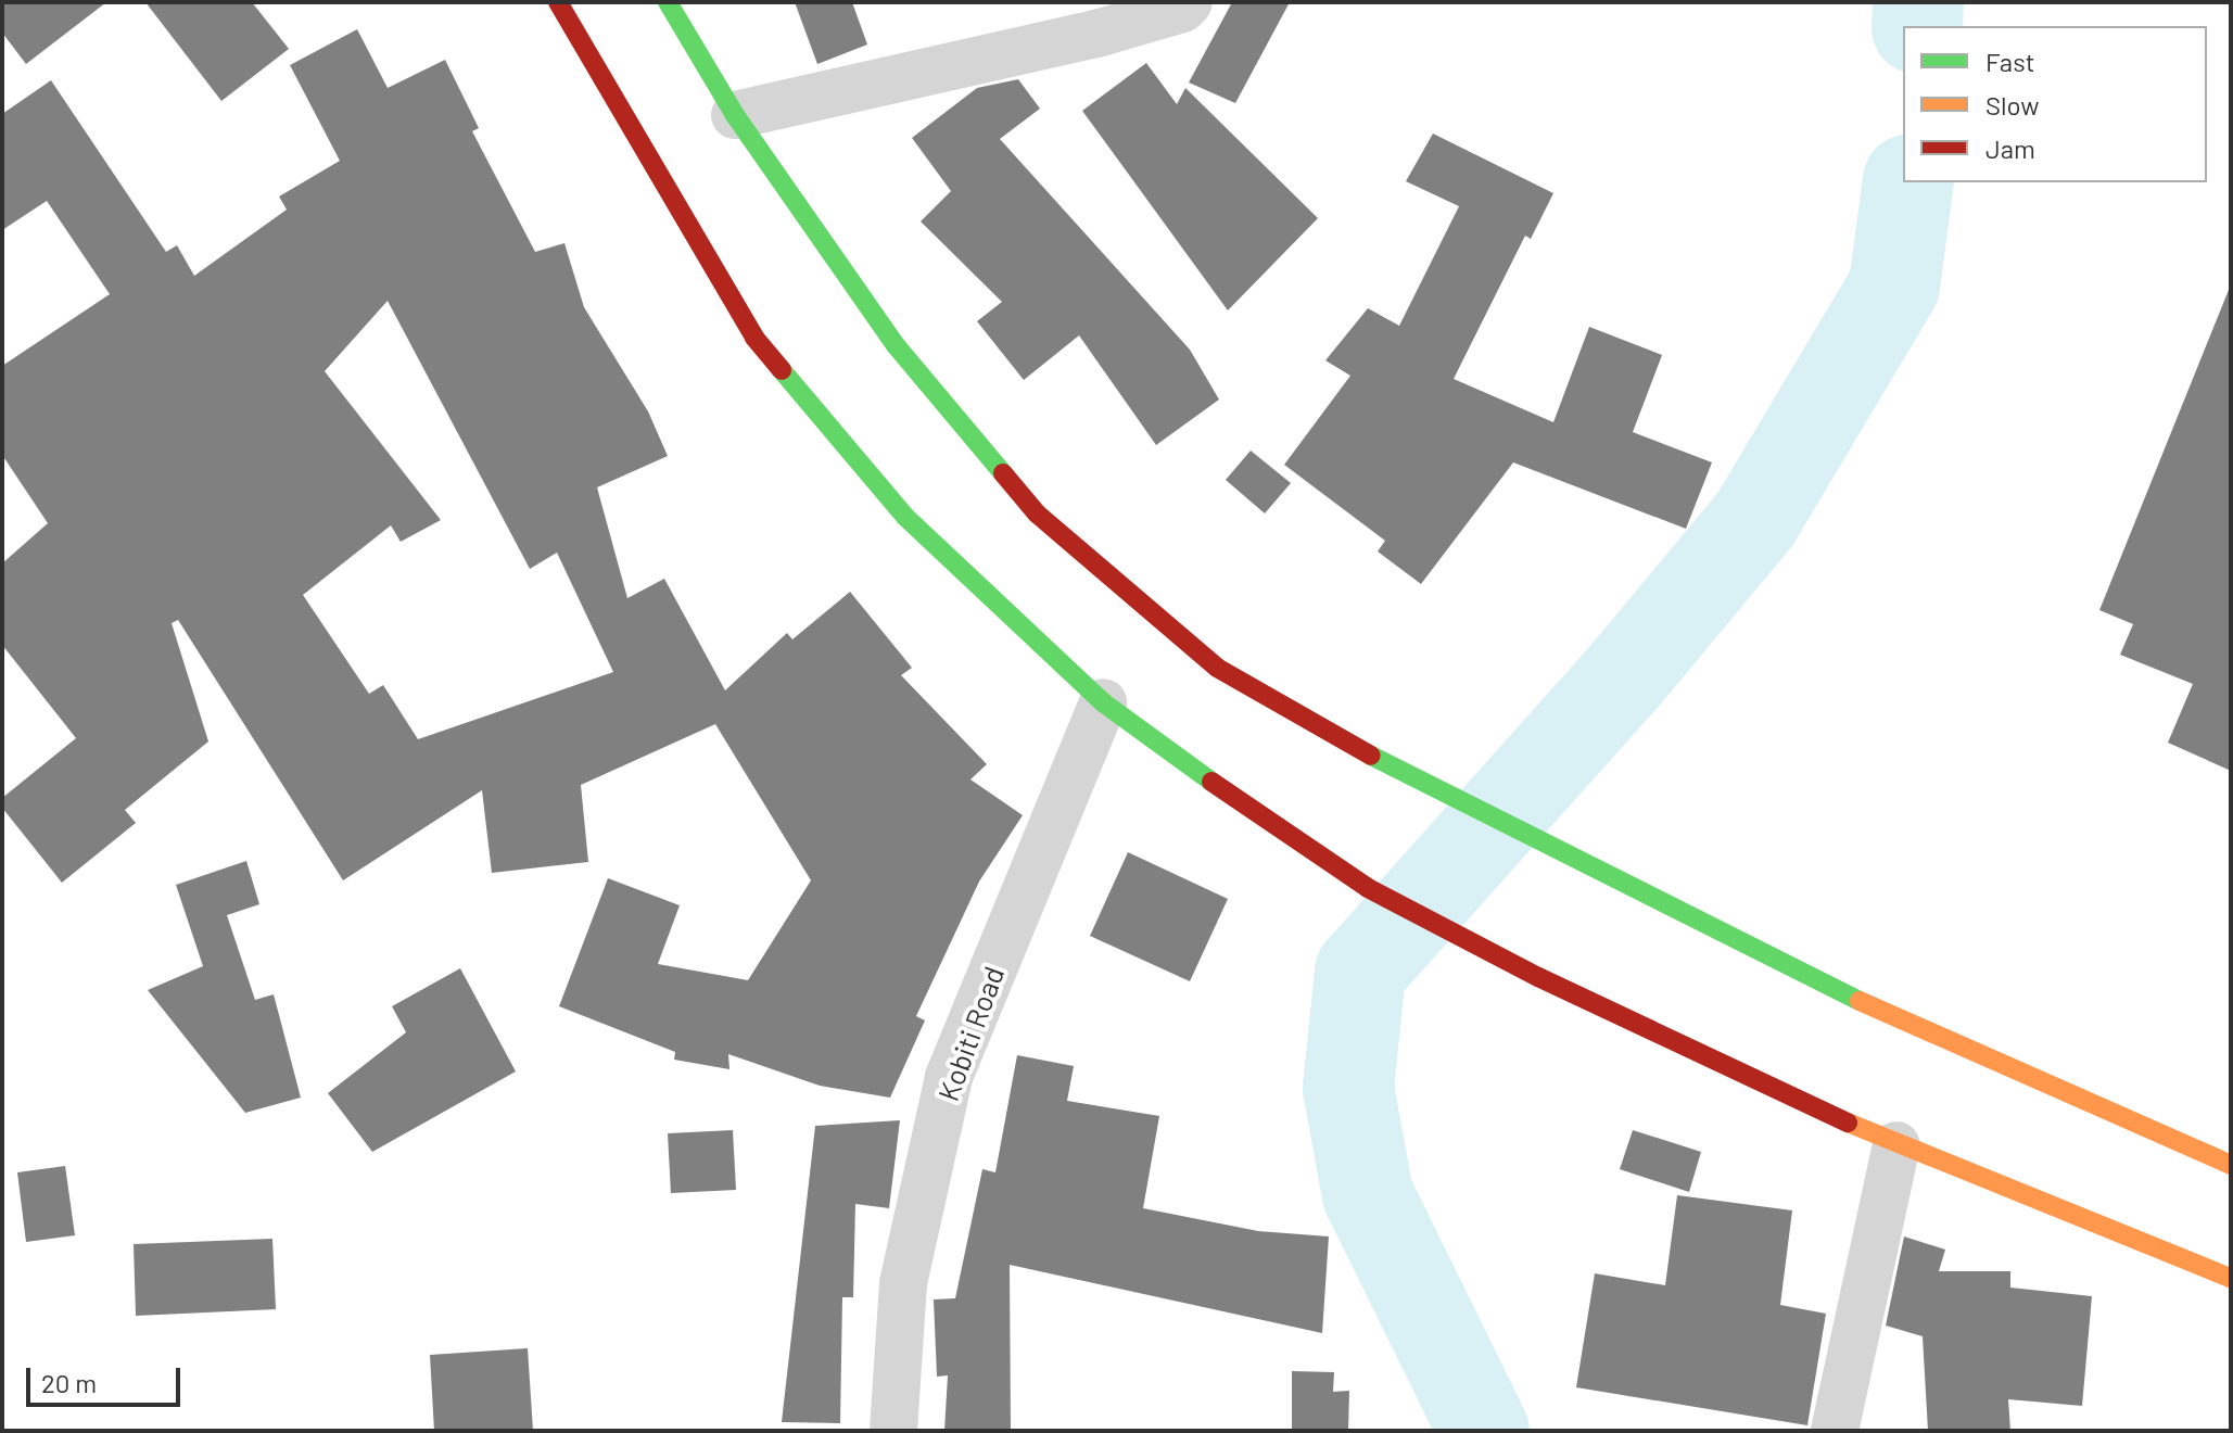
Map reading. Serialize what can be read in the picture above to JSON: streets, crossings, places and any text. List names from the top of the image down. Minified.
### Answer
{"streets":{"street":["Kobiti Road"]},"legend":["Fast","Slow","Jam"],"scale_bar":"20 m"}
